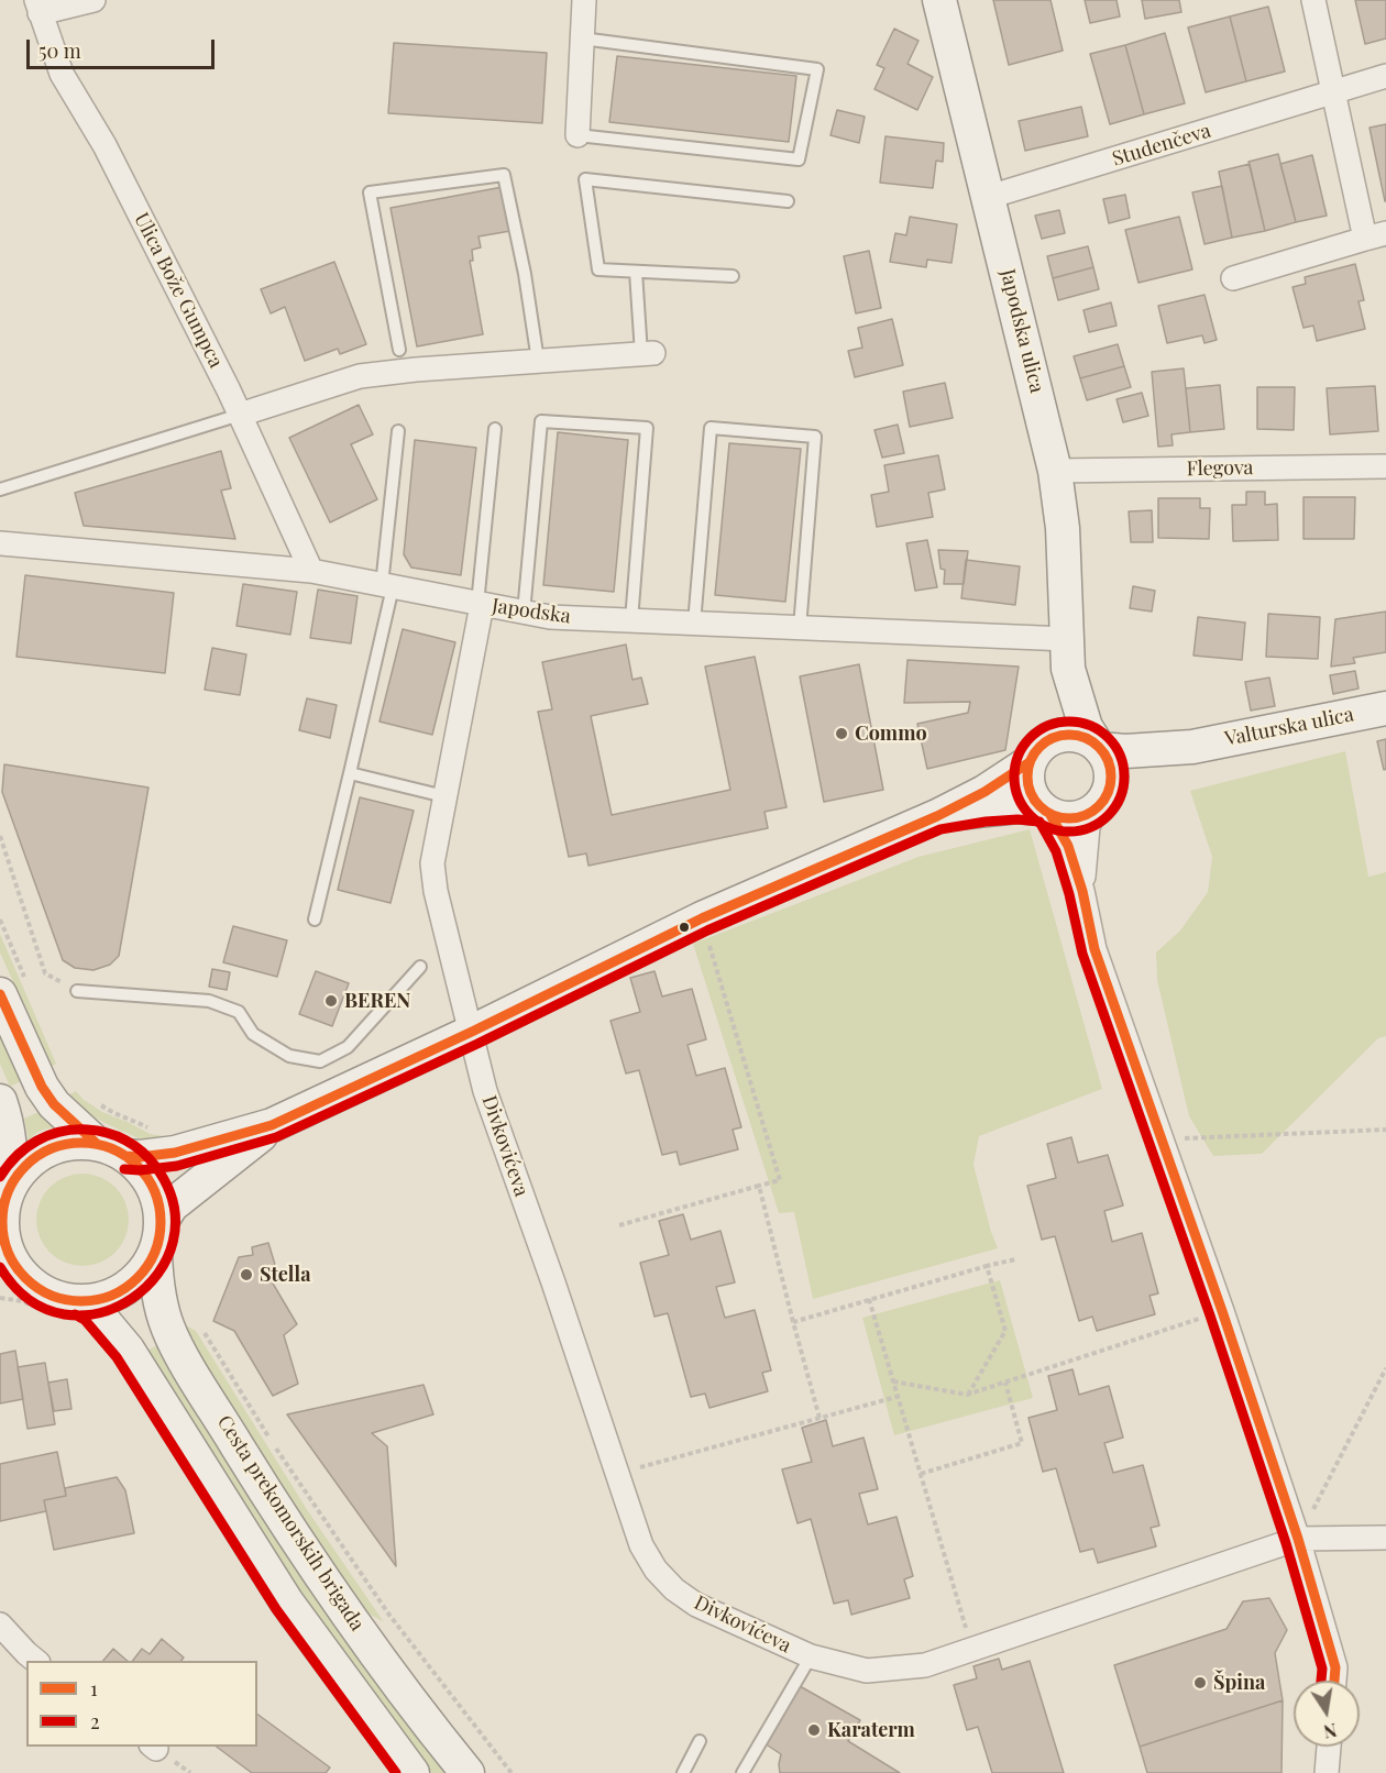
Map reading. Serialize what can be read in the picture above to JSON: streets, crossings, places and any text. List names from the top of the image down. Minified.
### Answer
{"streets":{"street":["Studenčeva","Ulica Bože Gumpca","Japodska ulica","Flegova","Japodska","Valturska ulica","Divkovićeva","Cesta prekomorskih brigada"]},"crossings":[["Studenčeva","Japodska ulica"],["Ulica Bože Gumpca","Japodska"],["Japodska ulica","Flegova"],["Japodska ulica","Japodska"],["Japodska ulica","Valturska ulica"],["Japodska","Divkovićeva"]],"places":["Commo","BEREN","Stella","Špina","Karaterm"],"lines":["transit line 2","transit line 1"],"legend":["1","2"],"scale_bar":"50 m","north":"bottom"}
